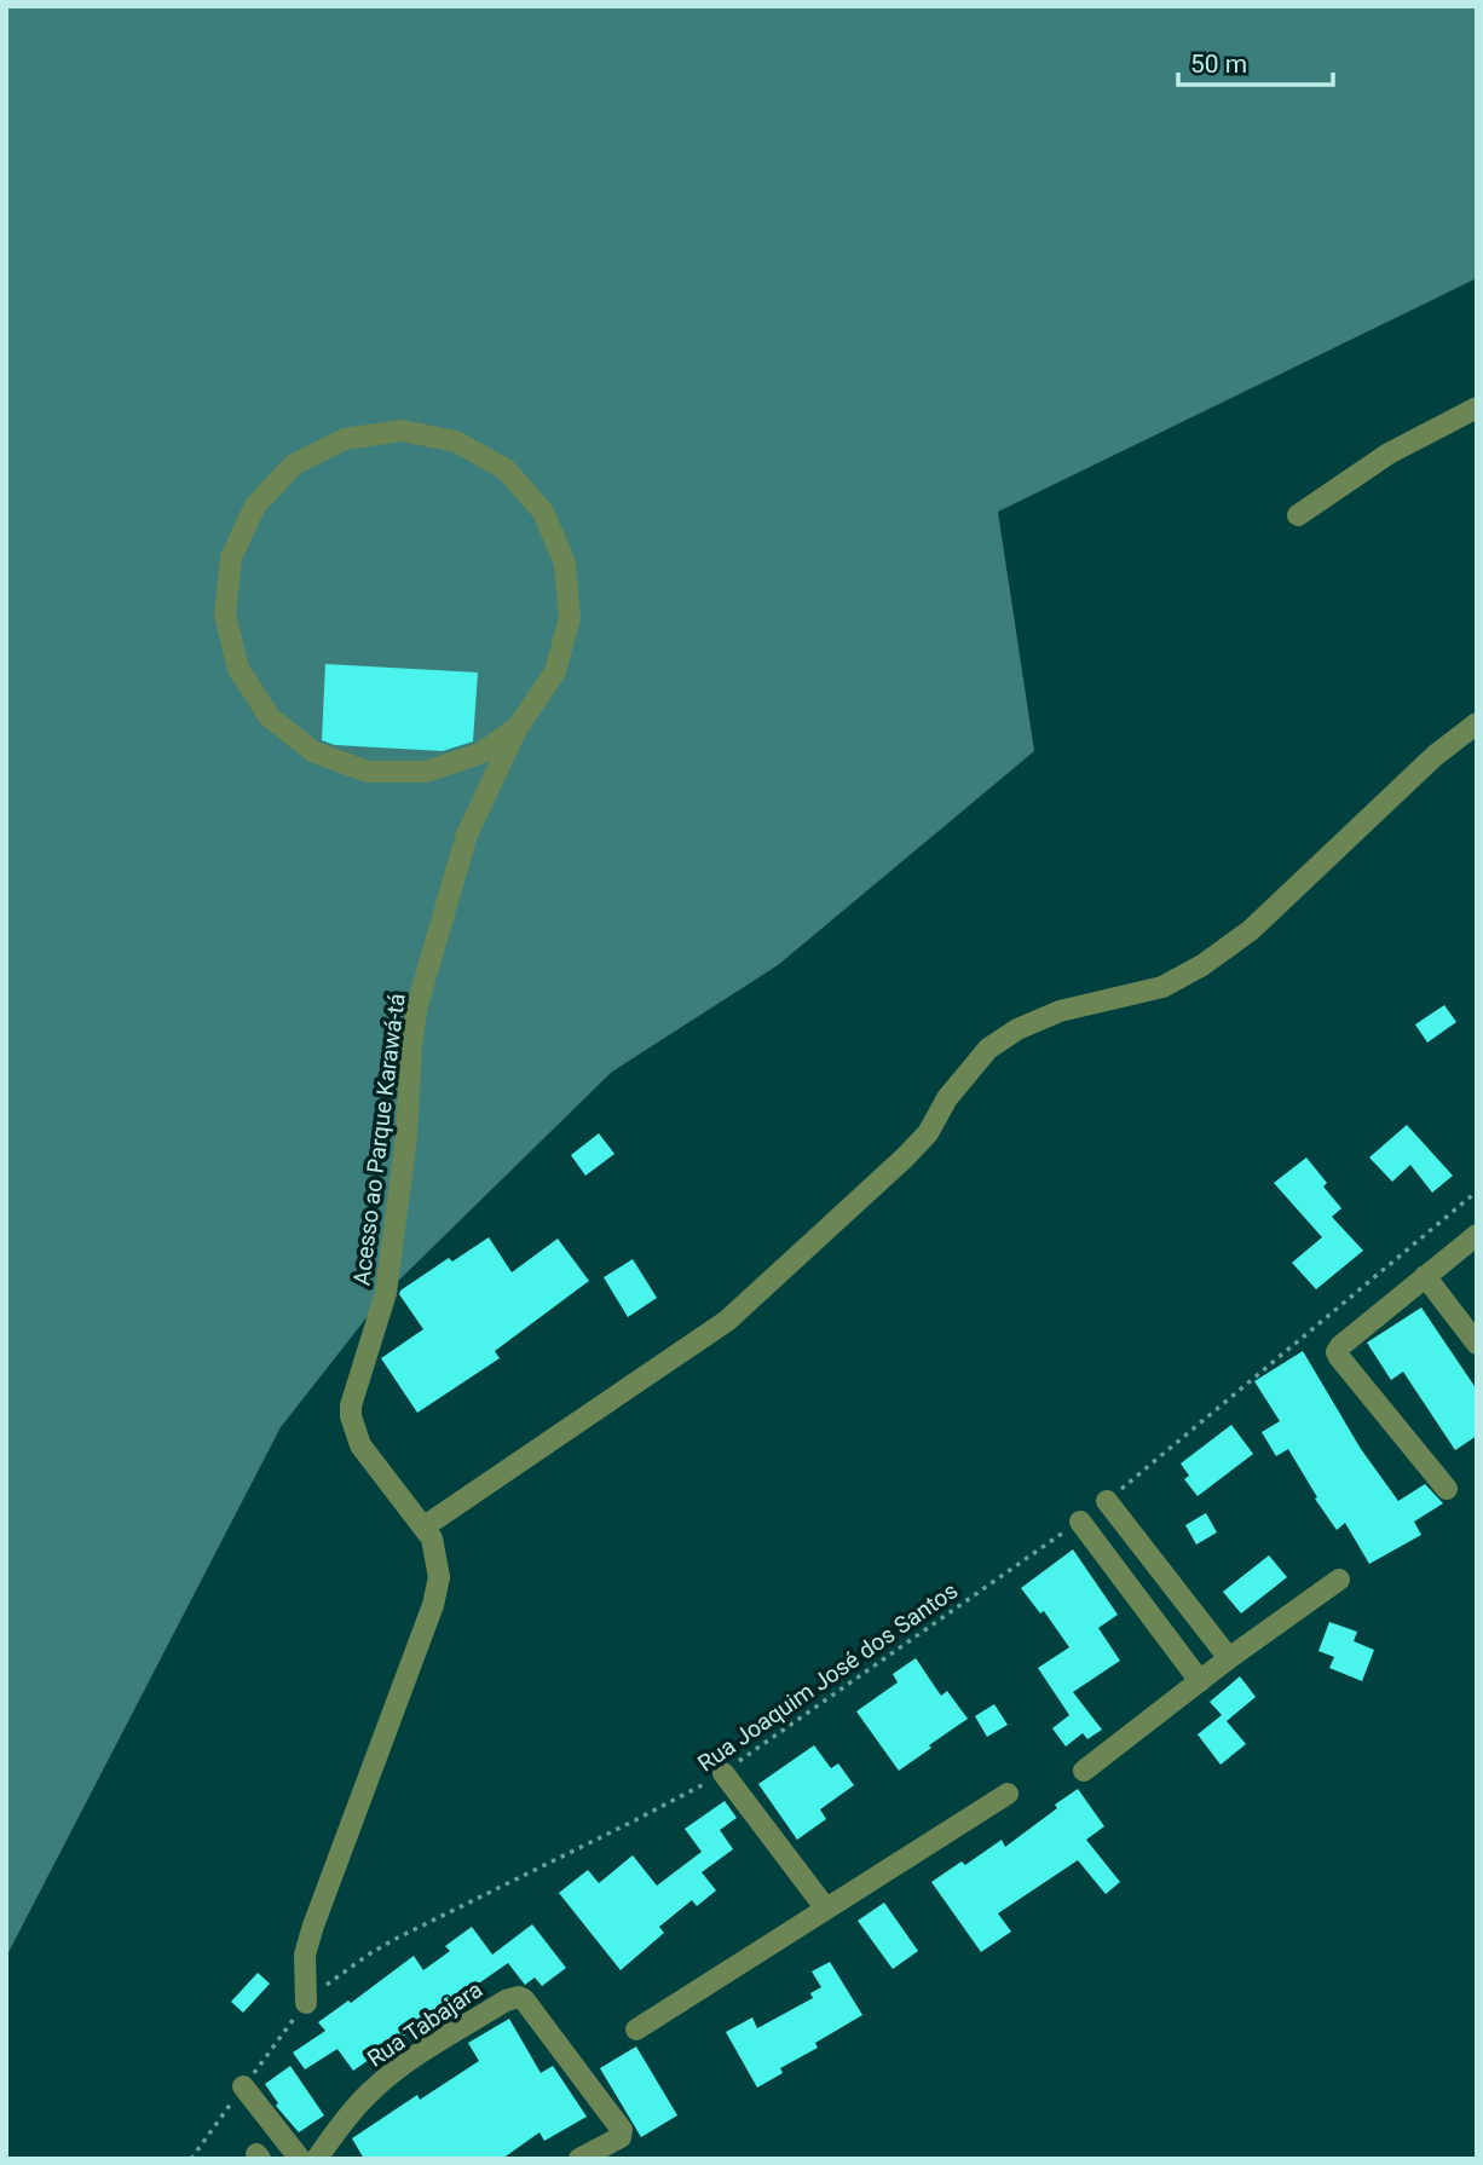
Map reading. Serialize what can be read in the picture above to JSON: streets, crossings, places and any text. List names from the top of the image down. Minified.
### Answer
{"streets":{"street":["Acesso ao Parque Karawá-tá","Rua Tabajara"],"path":["Rua Joaquim José dos Santos"]},"crossings":[["Acesso ao Parque Karawá-tá","Rua Joaquim José dos Santos"]],"scale_bar":"50 m"}
